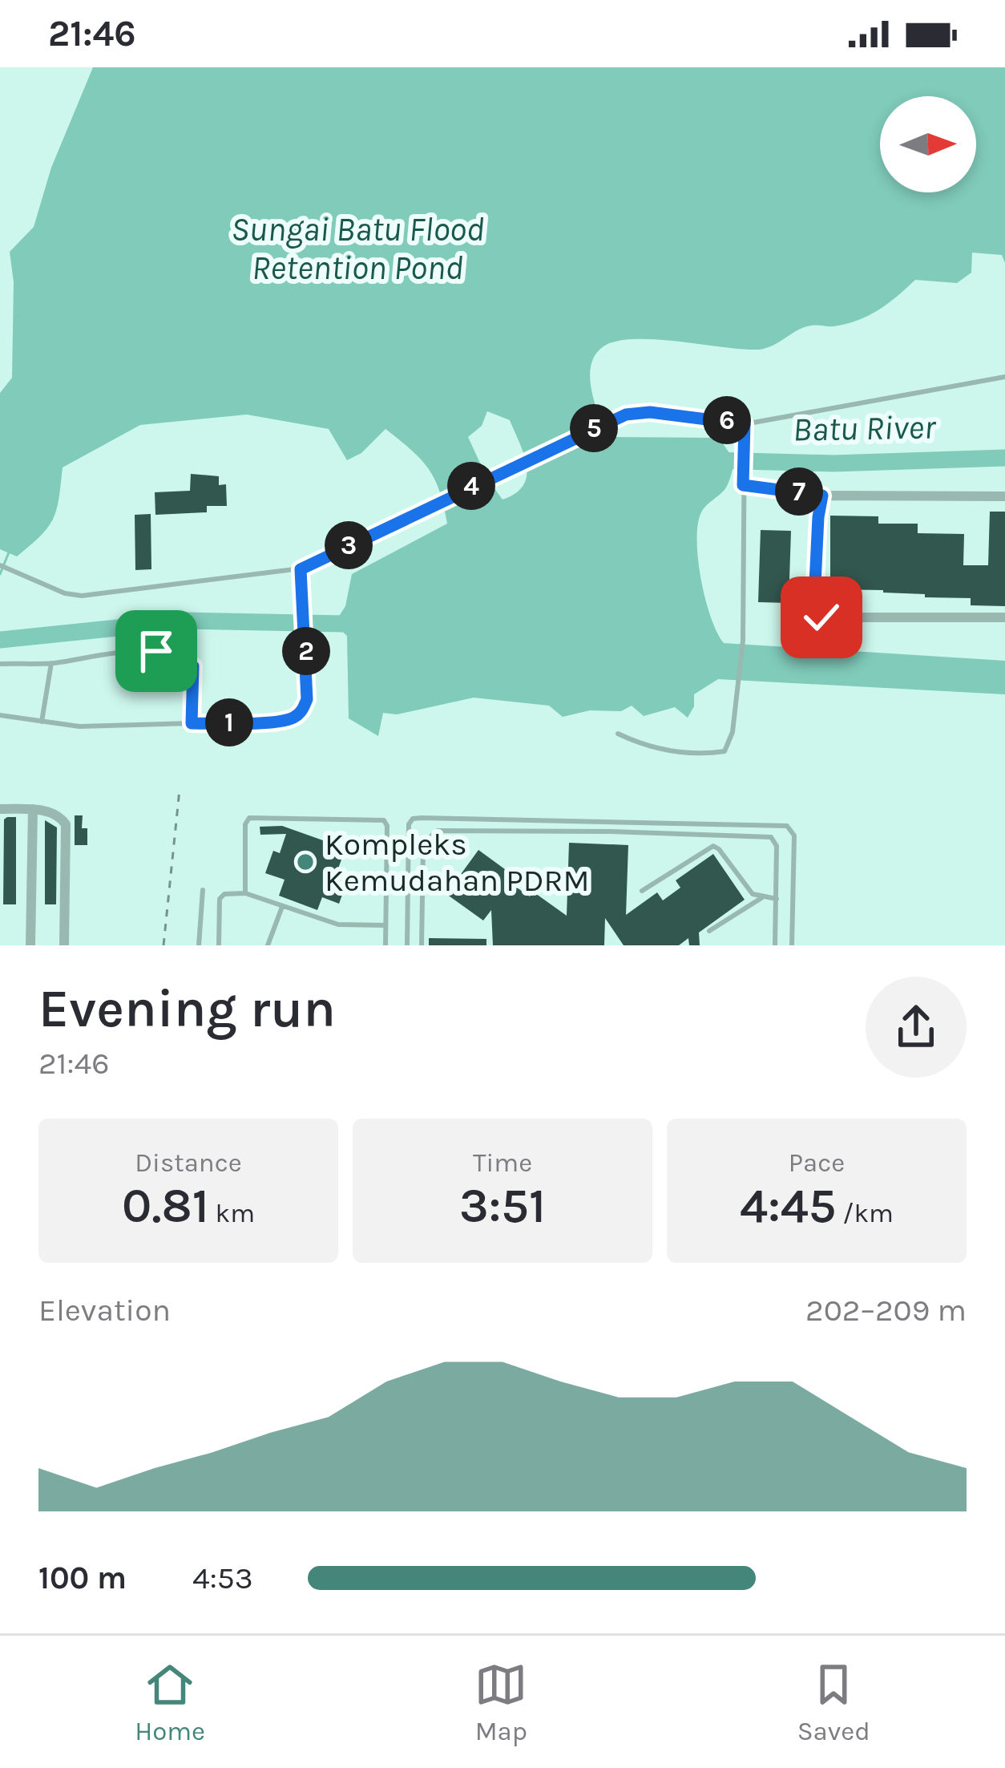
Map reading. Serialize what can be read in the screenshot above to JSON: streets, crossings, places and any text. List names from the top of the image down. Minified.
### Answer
{"water":["Sungai Batu Flood Retention Pond","Batu River"],"places":["Kompleks Kemudahan PDRM"],"north":"right","page":{"status":"21:46","pins":["6","5","4","7","3","2","1"],"heading":["Evening run","21:46"],"stats":[["Distance","0.81 km"],["Time","3:51"],["Pace","4:45 /km"]],"chart":["Elevation","202–209 m"],"list":[{"name":"100 m","note":"4:53"}],"tabs":["Home","Map","Saved"]}}
